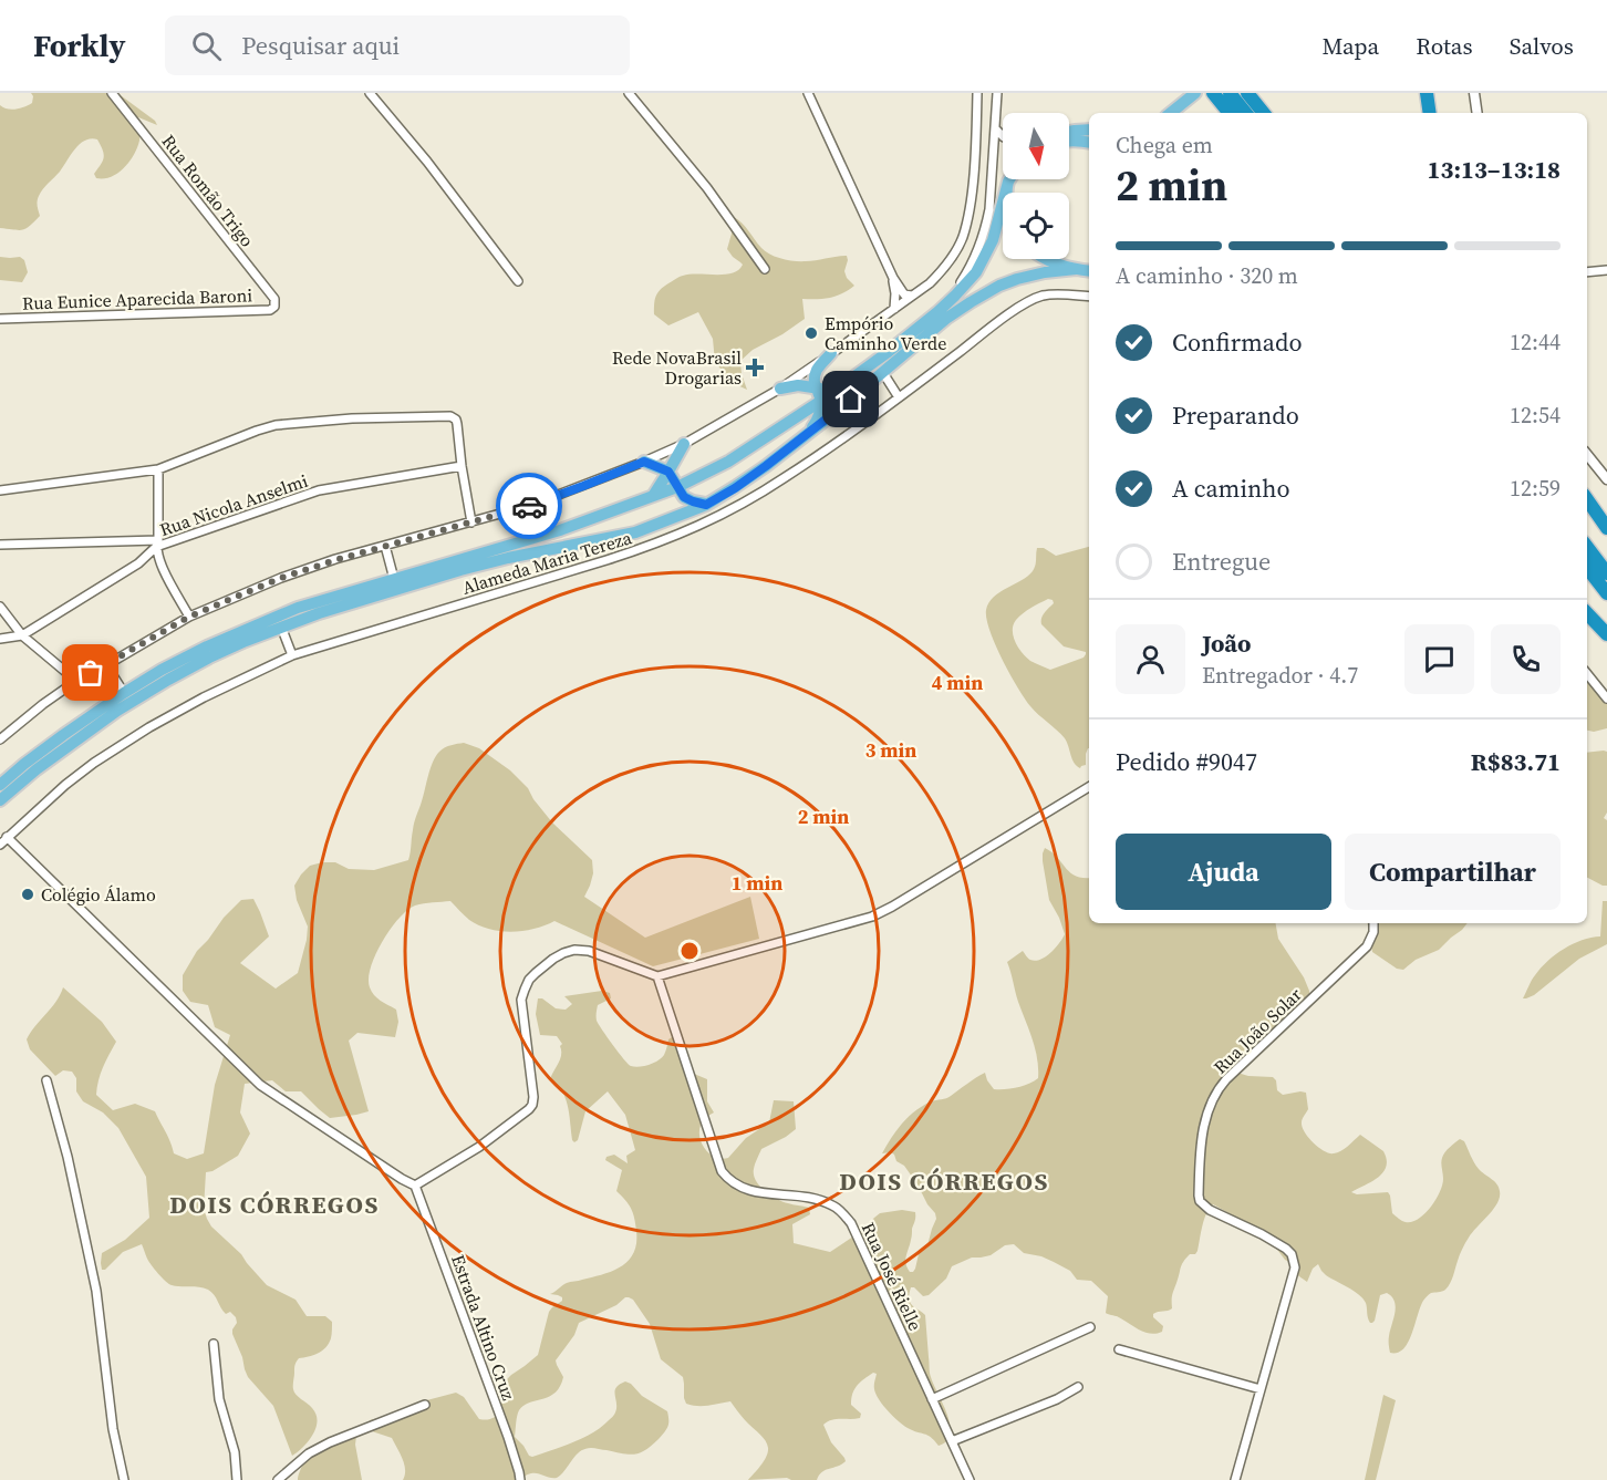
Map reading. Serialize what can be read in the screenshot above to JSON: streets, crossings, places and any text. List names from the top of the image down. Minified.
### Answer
{"streets":{"street":["Rua Romão Trigo","Rua Eunice Aparecida Baroni","Rua Nicola Anselmi","Alameda Maria Tereza","Rua João Solar","Rua José Rielle","Estrada Altino Cruz"]},"crossings":[["Rua Romão Trigo","Rua Eunice Aparecida Baroni"]],"districts":["DOIS CÓRREGOS","DOIS CÓRREGOS"],"places":{"other":["Empório Caminho Verde","Colégio Álamo"],"health":["Rede NovaBrasil Drogarias"]},"north":"bottom","page":{"header":"Forkly","search":"Pesquisar aqui","nav":["Mapa","Rotas","Salvos"],"heading":["2 min","Chega em","13:13–13:18"],"panel":["João","Entregador · 4.7","Pedido #9047","R$83.71"],"bar":"A caminho · 320 m","list":[["Confirmado","12:44"],["Preparando","12:54"],["A caminho","12:59"],"Entregue"],"buttons":["Ajuda","Compartilhar"]},"rings":["4 min","3 min","2 min","1 min"]}
